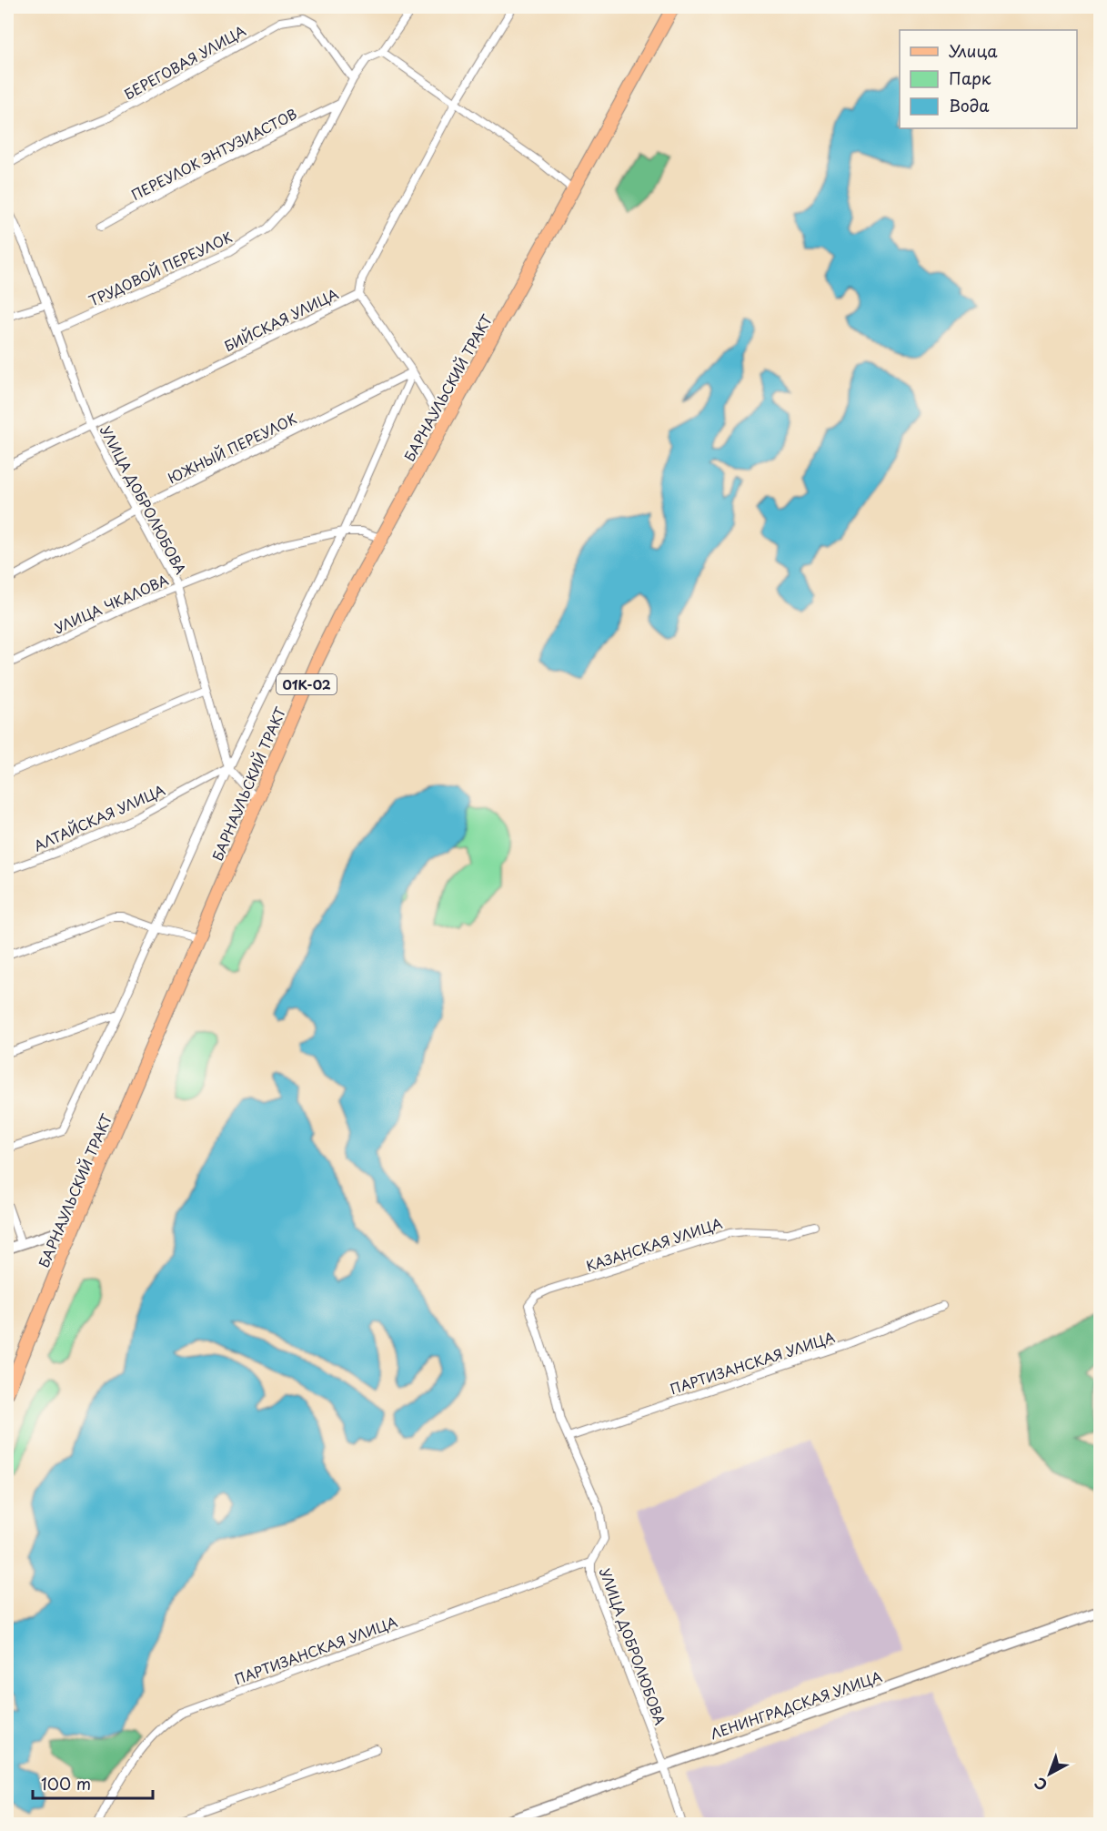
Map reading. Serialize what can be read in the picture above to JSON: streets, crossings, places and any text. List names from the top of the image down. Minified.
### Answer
{"streets":{"main road":["БАРНАУЛЬСКИЙ ТРАКТ","01К-02"],"street":["БЕРЕГОВАЯ УЛИЦА","ПЕРЕУЛОК ЭНТУЗИАСТОВ","ТРУДОВОЙ ПЕРЕУЛОК","БИЙСКАЯ УЛИЦА","ЮЖНЫЙ ПЕРЕУЛОК","УЛИЦА ДОБРОЛЮБОВА","УЛИЦА ЧКАЛОВА","АЛТАЙСКАЯ УЛИЦА","КАЗАНСКАЯ УЛИЦА","ПАРТИЗАНСКАЯ УЛИЦА","ЛЕНИНГРАДСКАЯ УЛИЦА"]},"crossings":[["БЕРЕГОВАЯ УЛИЦА","ТРУДОВОЙ ПЕРЕУЛОК"],["ПЕРЕУЛОК ЭНТУЗИАСТОВ","ТРУДОВОЙ ПЕРЕУЛОК"],["ТРУДОВОЙ ПЕРЕУЛОК","УЛИЦА ДОБРОЛЮБОВА"],["БИЙСКАЯ УЛИЦА","УЛИЦА ДОБРОЛЮБОВА"],["БАРНАУЛЬСКИЙ ТРАКТ","УЛИЦА ДОБРОЛЮБОВА"],["БАРНАУЛЬСКИЙ ТРАКТ","УЛИЦА ЧКАЛОВА"],["ЮЖНЫЙ ПЕРЕУЛОК","УЛИЦА ДОБРОЛЮБОВА"],["УЛИЦА ДОБРОЛЮБОВА","УЛИЦА ЧКАЛОВА"],["УЛИЦА ДОБРОЛЮБОВА","АЛТАЙСКАЯ УЛИЦА"],["УЛИЦА ДОБРОЛЮБОВА","КАЗАНСКАЯ УЛИЦА"],["УЛИЦА ДОБРОЛЮБОВА","ПАРТИЗАНСКАЯ УЛИЦА"],["УЛИЦА ДОБРОЛЮБОВА","ЛЕНИНГРАДСКАЯ УЛИЦА"]],"legend":["Улица","Парк","Вода"],"scale_bar":"100 m","north":"bottom left"}
